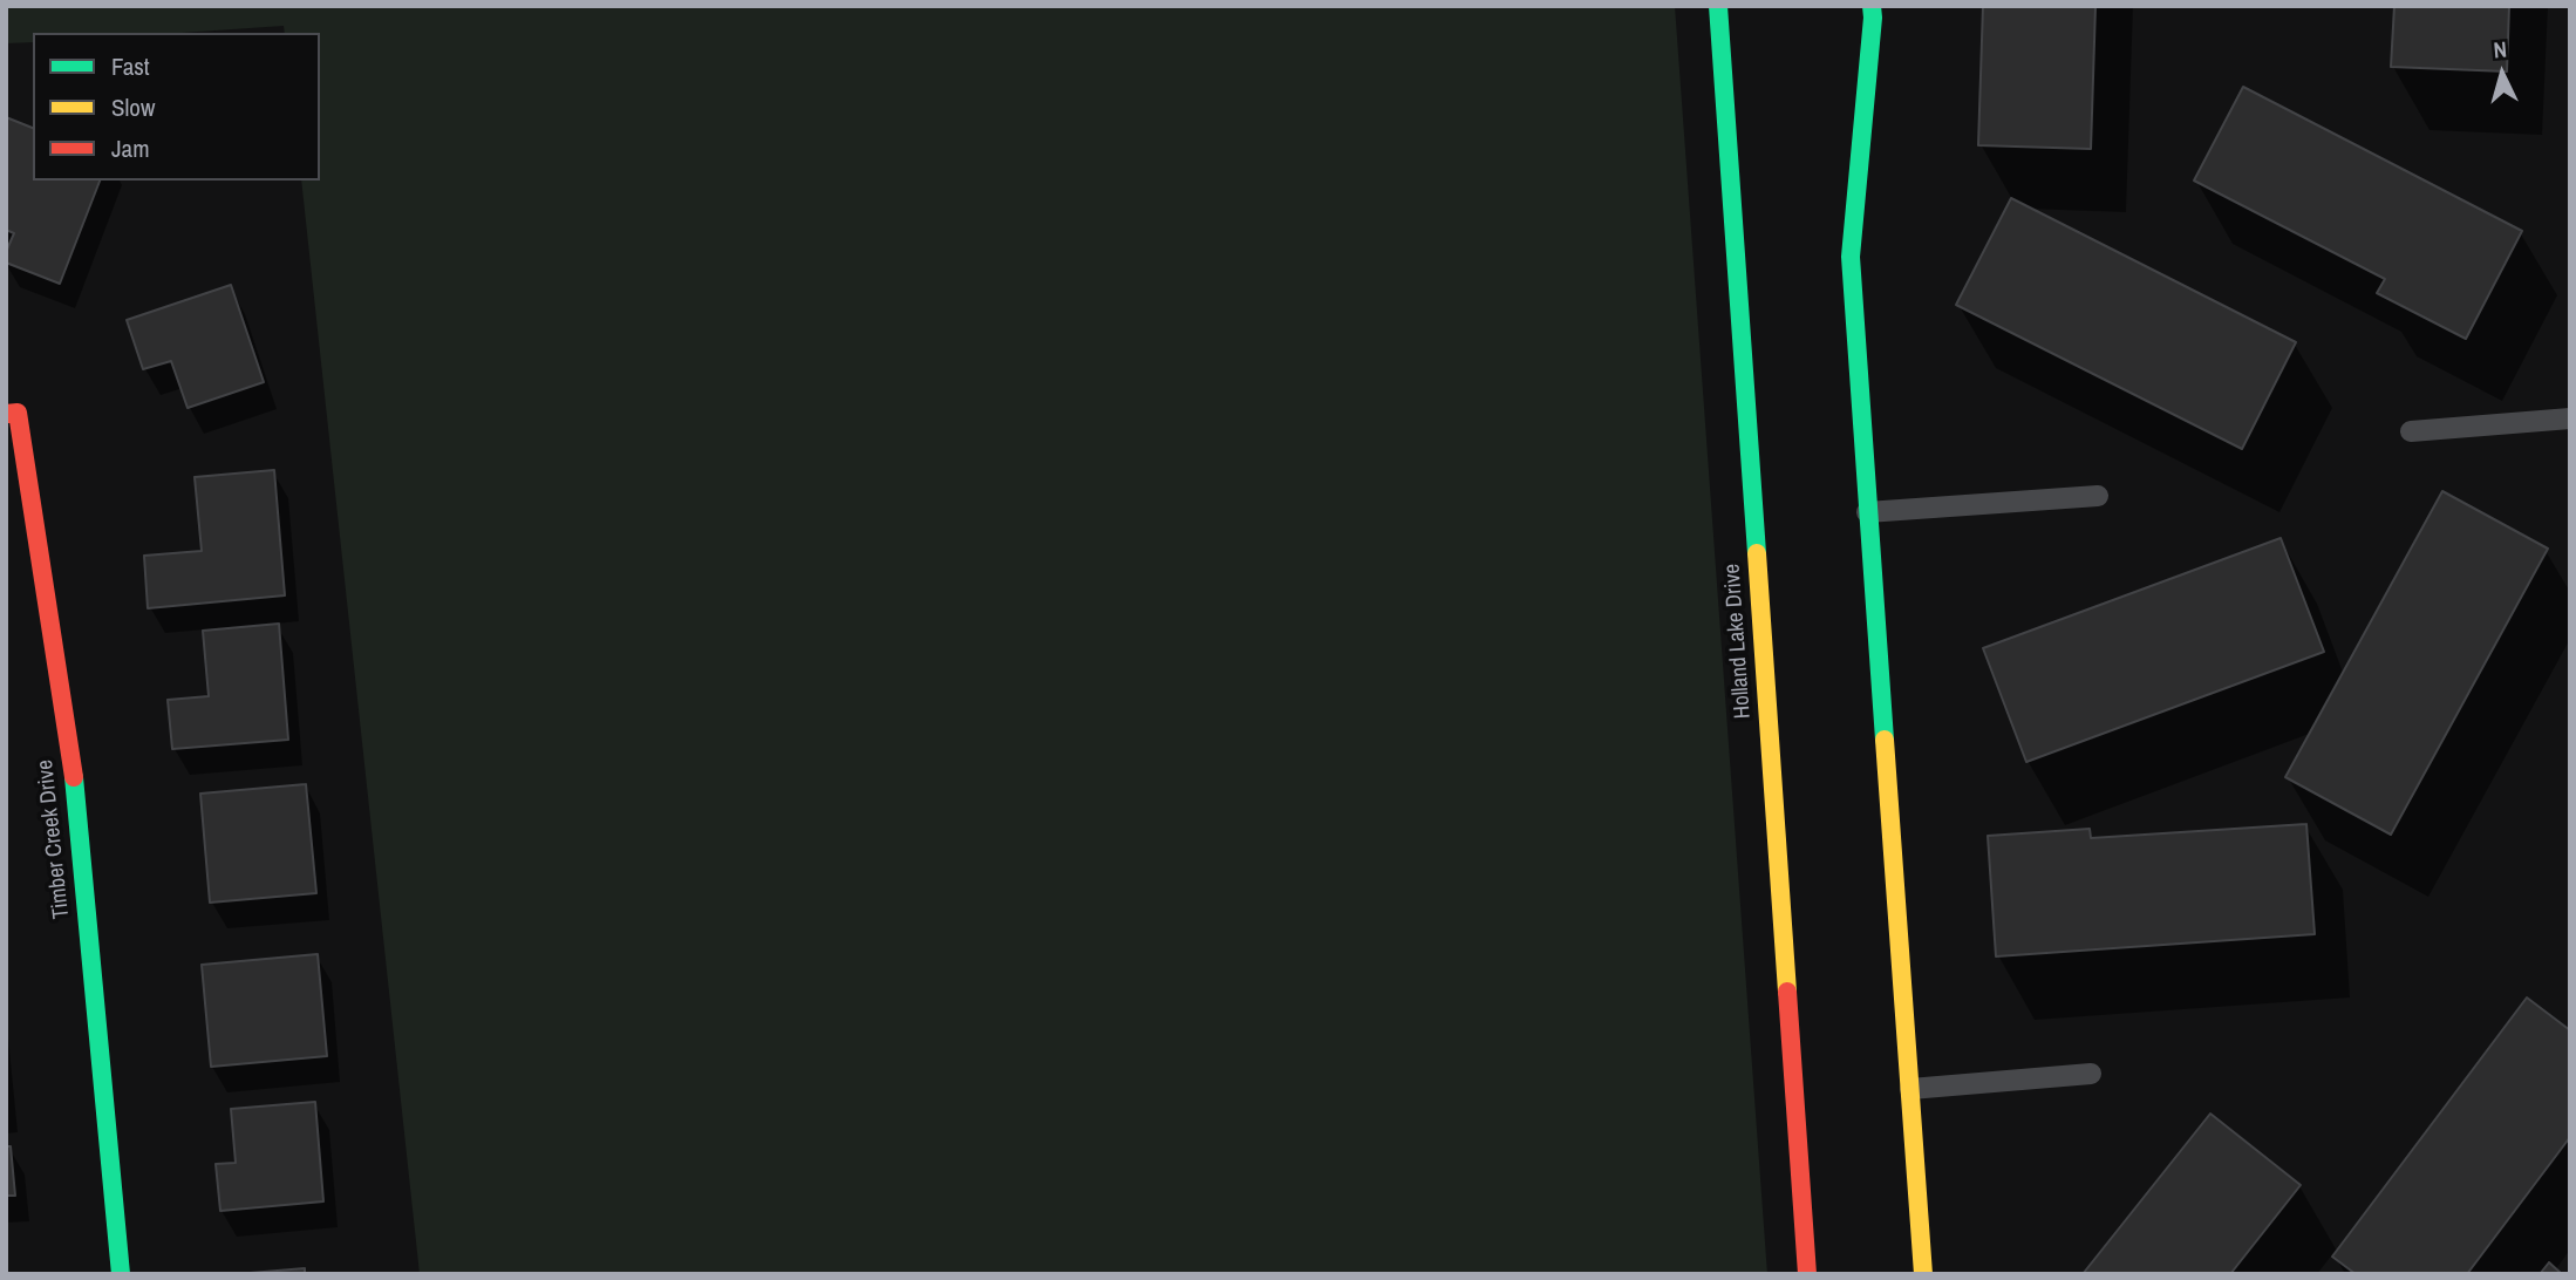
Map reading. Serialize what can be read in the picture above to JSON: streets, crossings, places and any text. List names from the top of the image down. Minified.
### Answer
{"streets":{"street":["Holland Lake Drive","Timber Creek Drive"]},"legend":["Fast","Slow","Jam"],"north":"top"}
